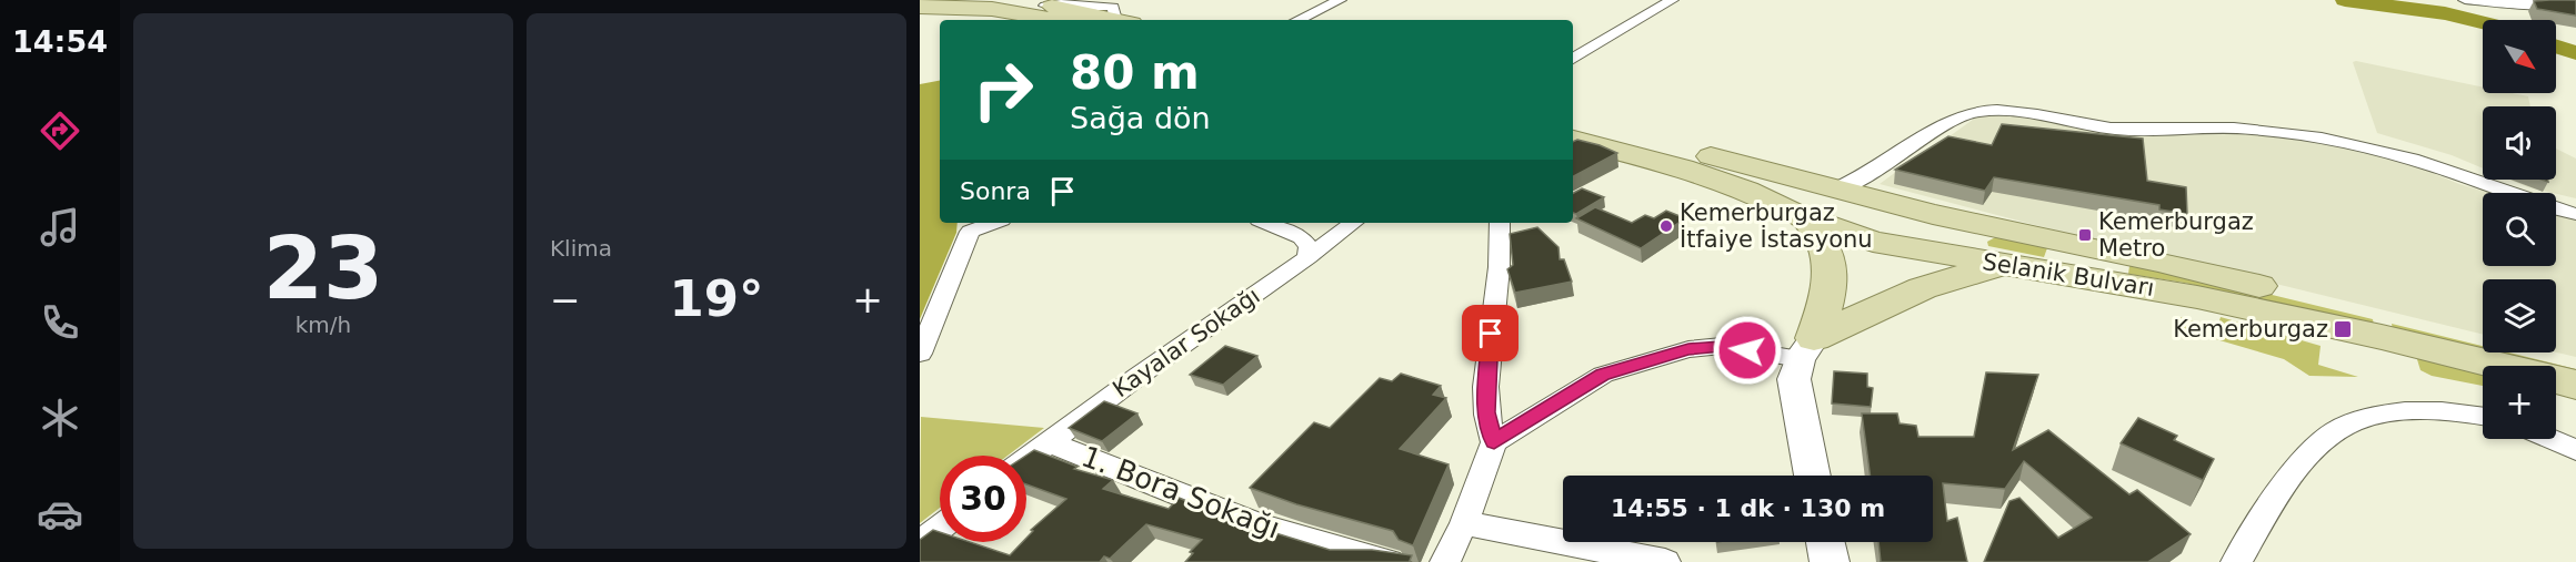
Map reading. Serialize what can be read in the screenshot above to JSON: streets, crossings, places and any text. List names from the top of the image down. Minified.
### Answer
{"streets":{"main road":["Selanik Bulvarı"],"street":["Kayalar Sokağı","1. Bora Sokağı"]},"crossings":[["Kayalar Sokağı","1. Bora Sokağı"]],"places":{"other":["Kemerburgaz İtfaiye İstasyonu"],"transit":["Kemerburgaz Metro","Kemerburgaz"]},"north":"bottom right","page":{"tabs":"14:54","tile":[["23","km/h"],"Klima"],"map_buttons":"+","turn":["80 m","Sağa dön"],"then":"Sonra","heat":["−","19°","+"],"limit":"30","trip":"14:55 · 1 dk · 130 m"}}
